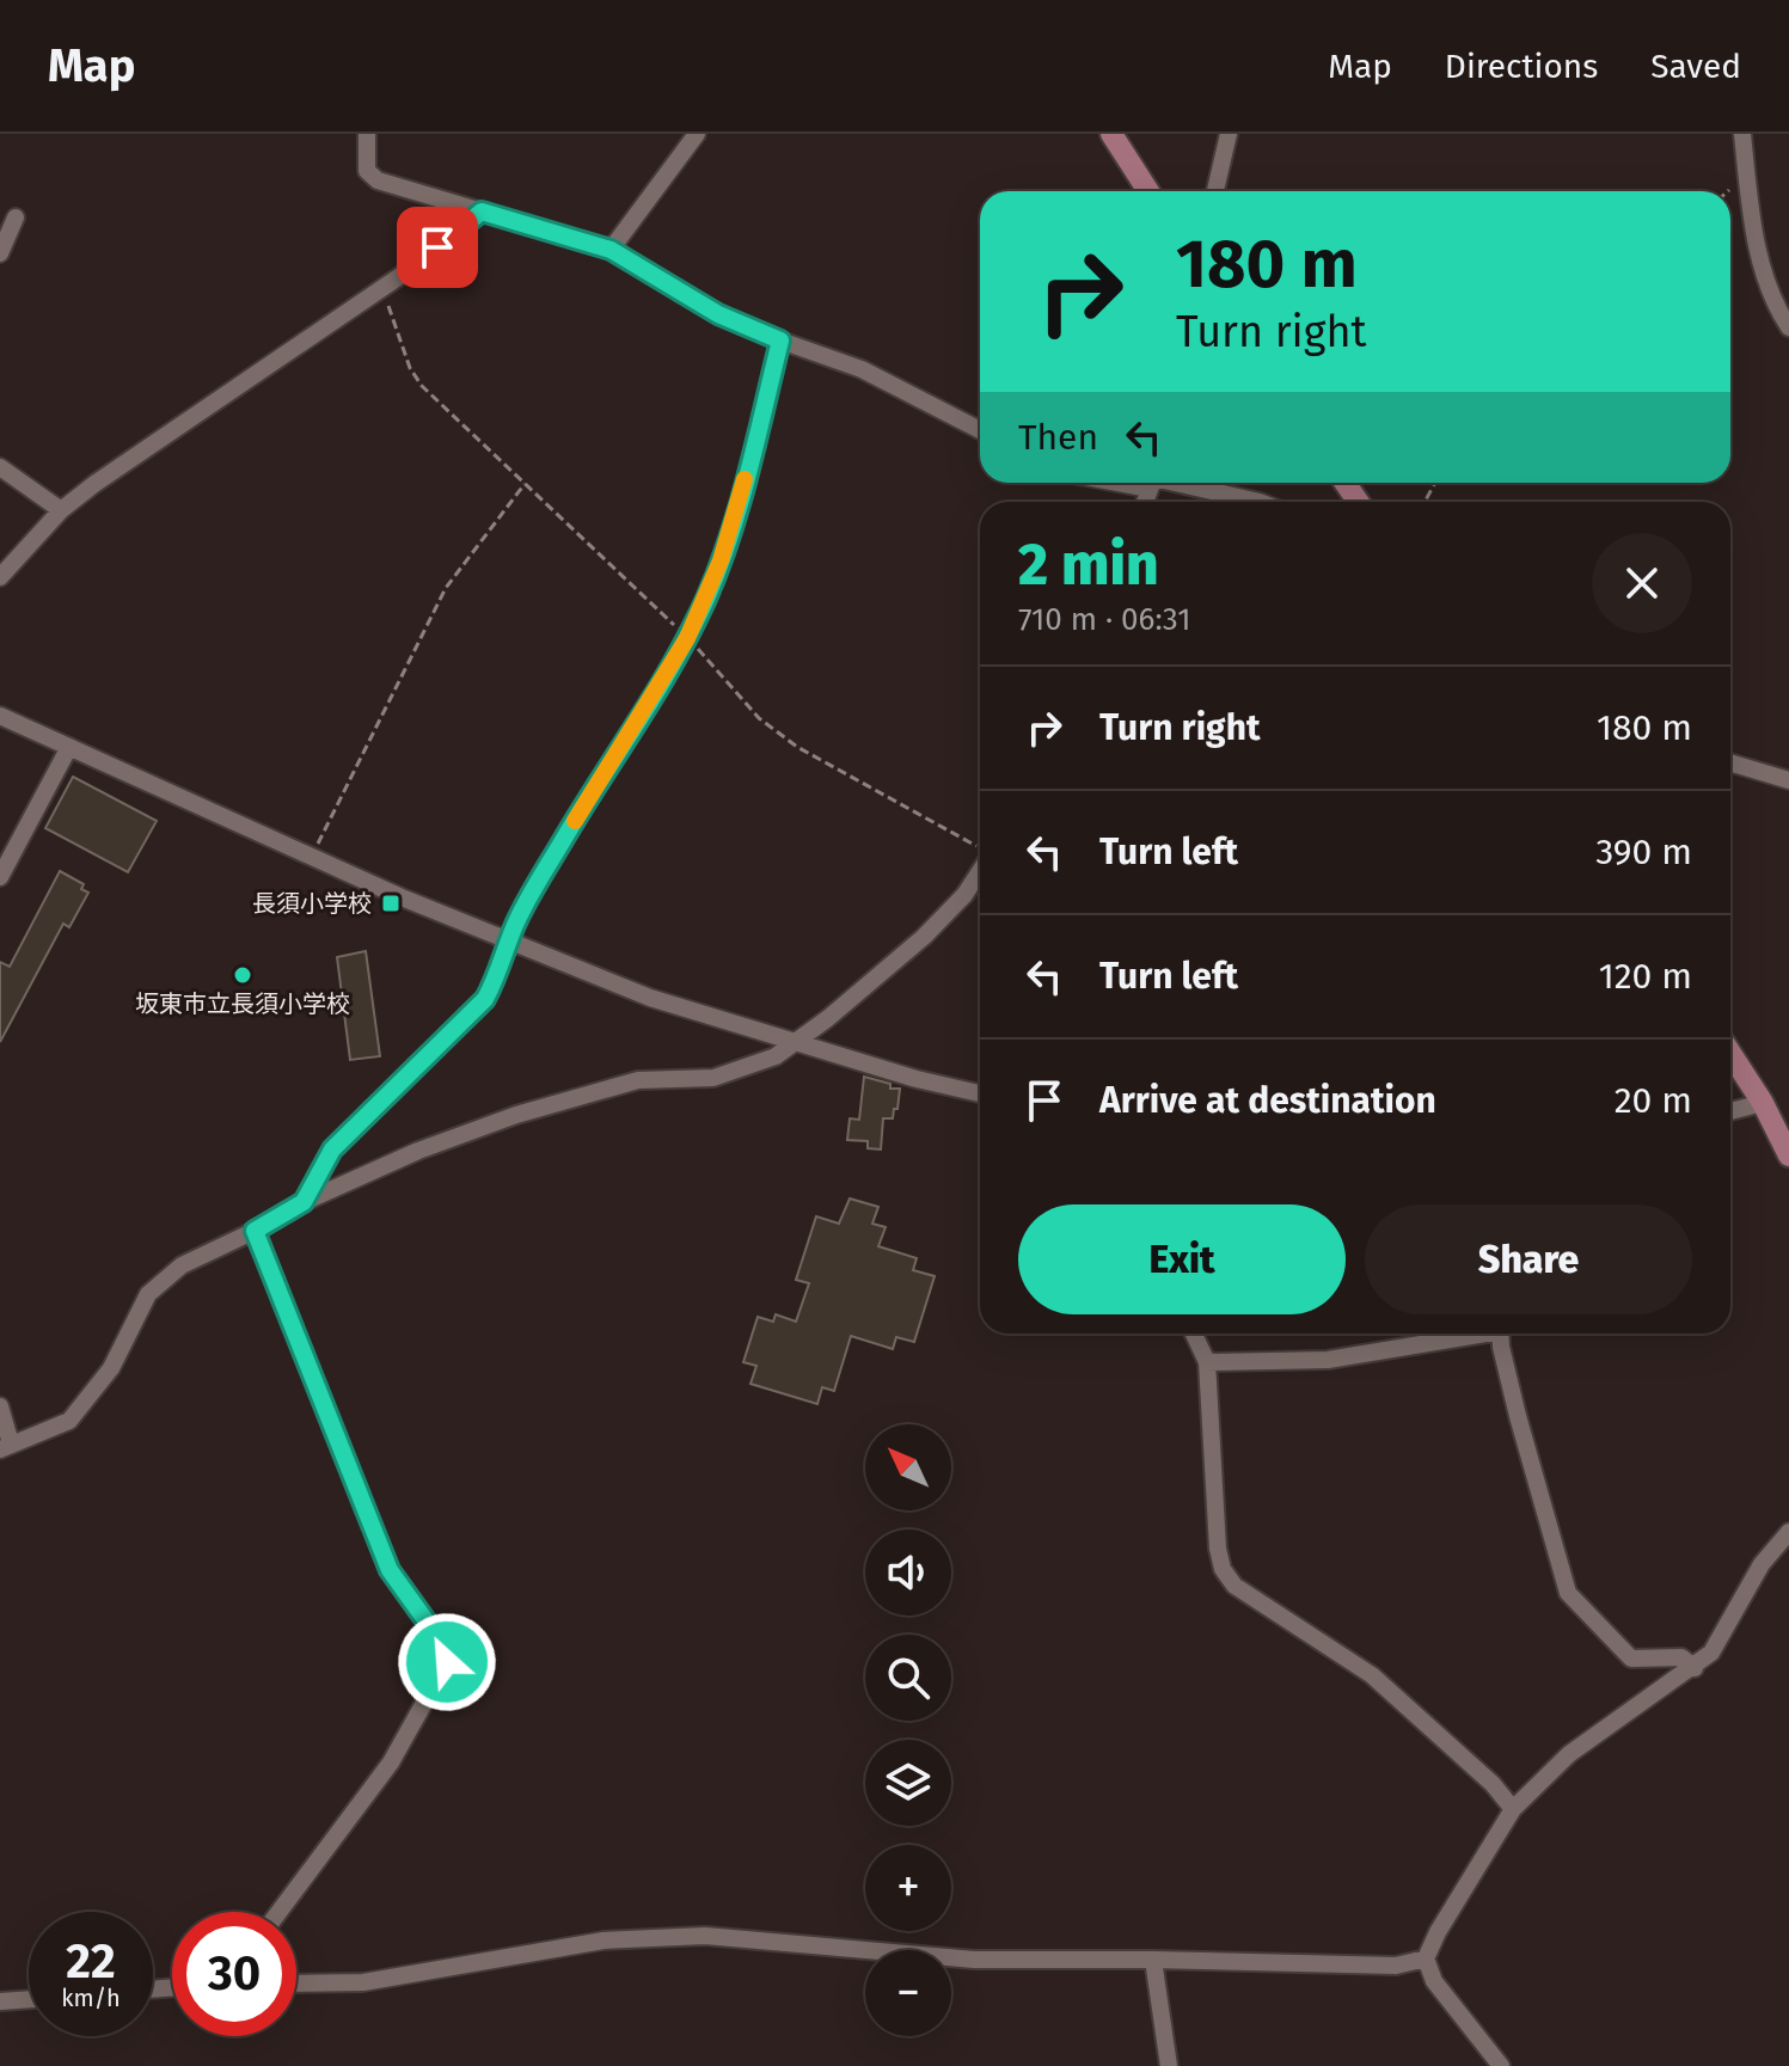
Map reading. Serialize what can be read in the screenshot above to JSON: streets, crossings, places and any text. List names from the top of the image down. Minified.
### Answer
{"places":{"transit":["長須小学校"],"other":["坂東市立長須小学校"]},"north":"top left","page":{"header":"Map","nav":["Map","Directions","Saved"],"turn":["180 m","Turn right"],"then":"Then","heading":["2 min","710 m · 06:31"],"list":[{"name":"Turn right","value":"180 m"},{"name":"Turn left","value":"390 m"},{"name":"Turn left","value":"120 m"},{"name":"Arrive at destination","value":"20 m"}],"buttons":["Exit","Share"],"map_buttons":["+","−"],"speed":"22 km/h","limit":"30"}}
